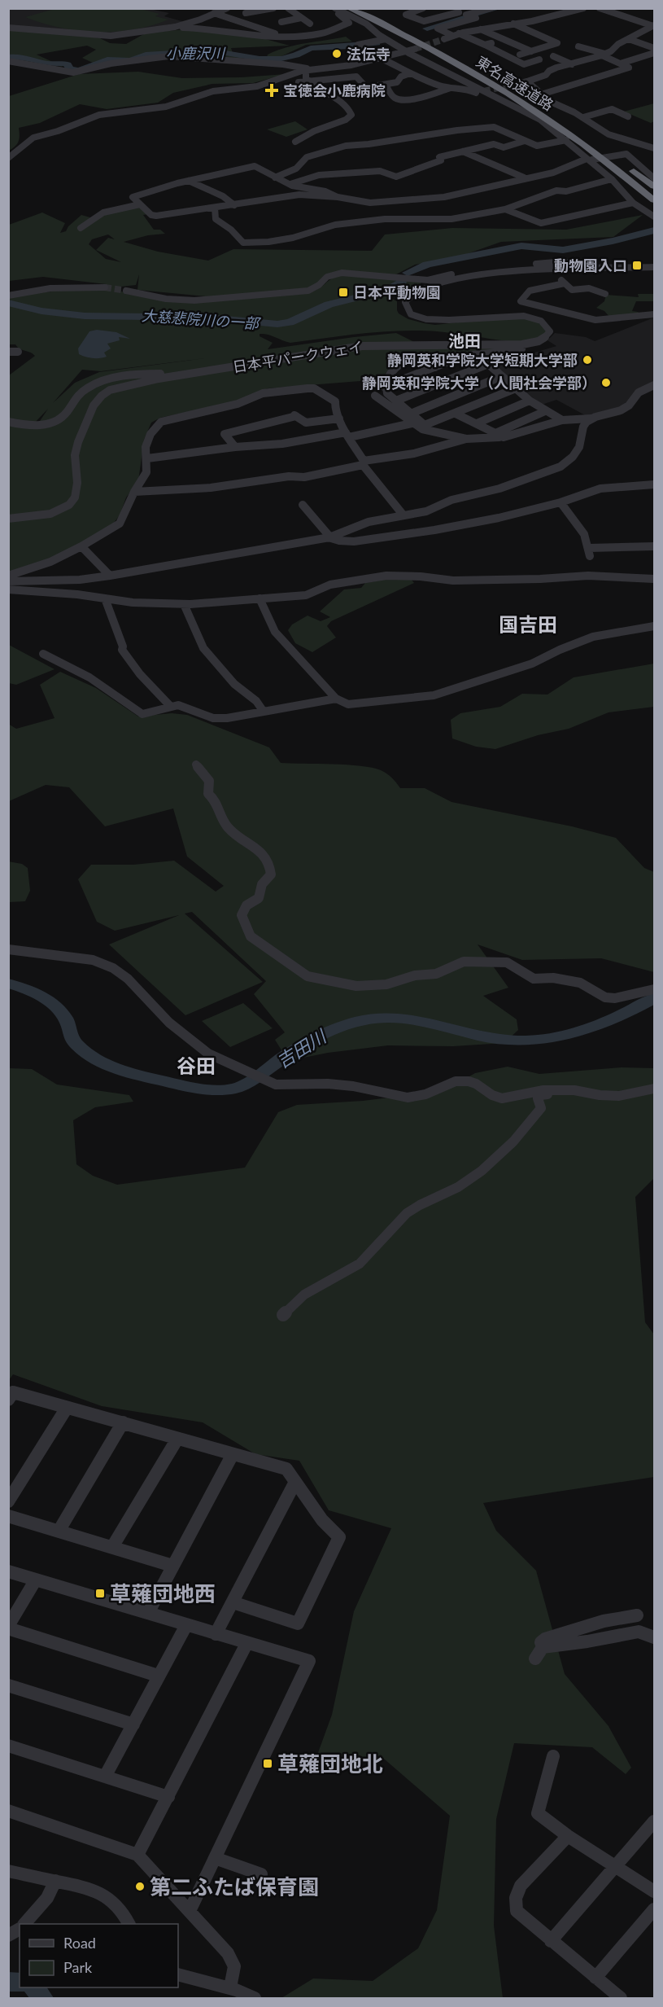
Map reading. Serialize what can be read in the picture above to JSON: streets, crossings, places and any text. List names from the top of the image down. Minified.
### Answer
{"streets":{"highway":["東名高速道路"],"street":["日本平パークウェイ"]},"districts":["池田","国吉田","谷田"],"water":["小鹿沢川","大慈悲院川の一部","吉田川"],"places":{"other":["法伝寺","静岡英和学院大学短期大学部","静岡英和学院大学（人間社会学部）","第二ふたば保育園"],"health":["宝徳会小鹿病院"],"transit":["動物園入口","日本平動物園","草薙団地西","草薙団地北"]},"legend":["Road","Park"]}
